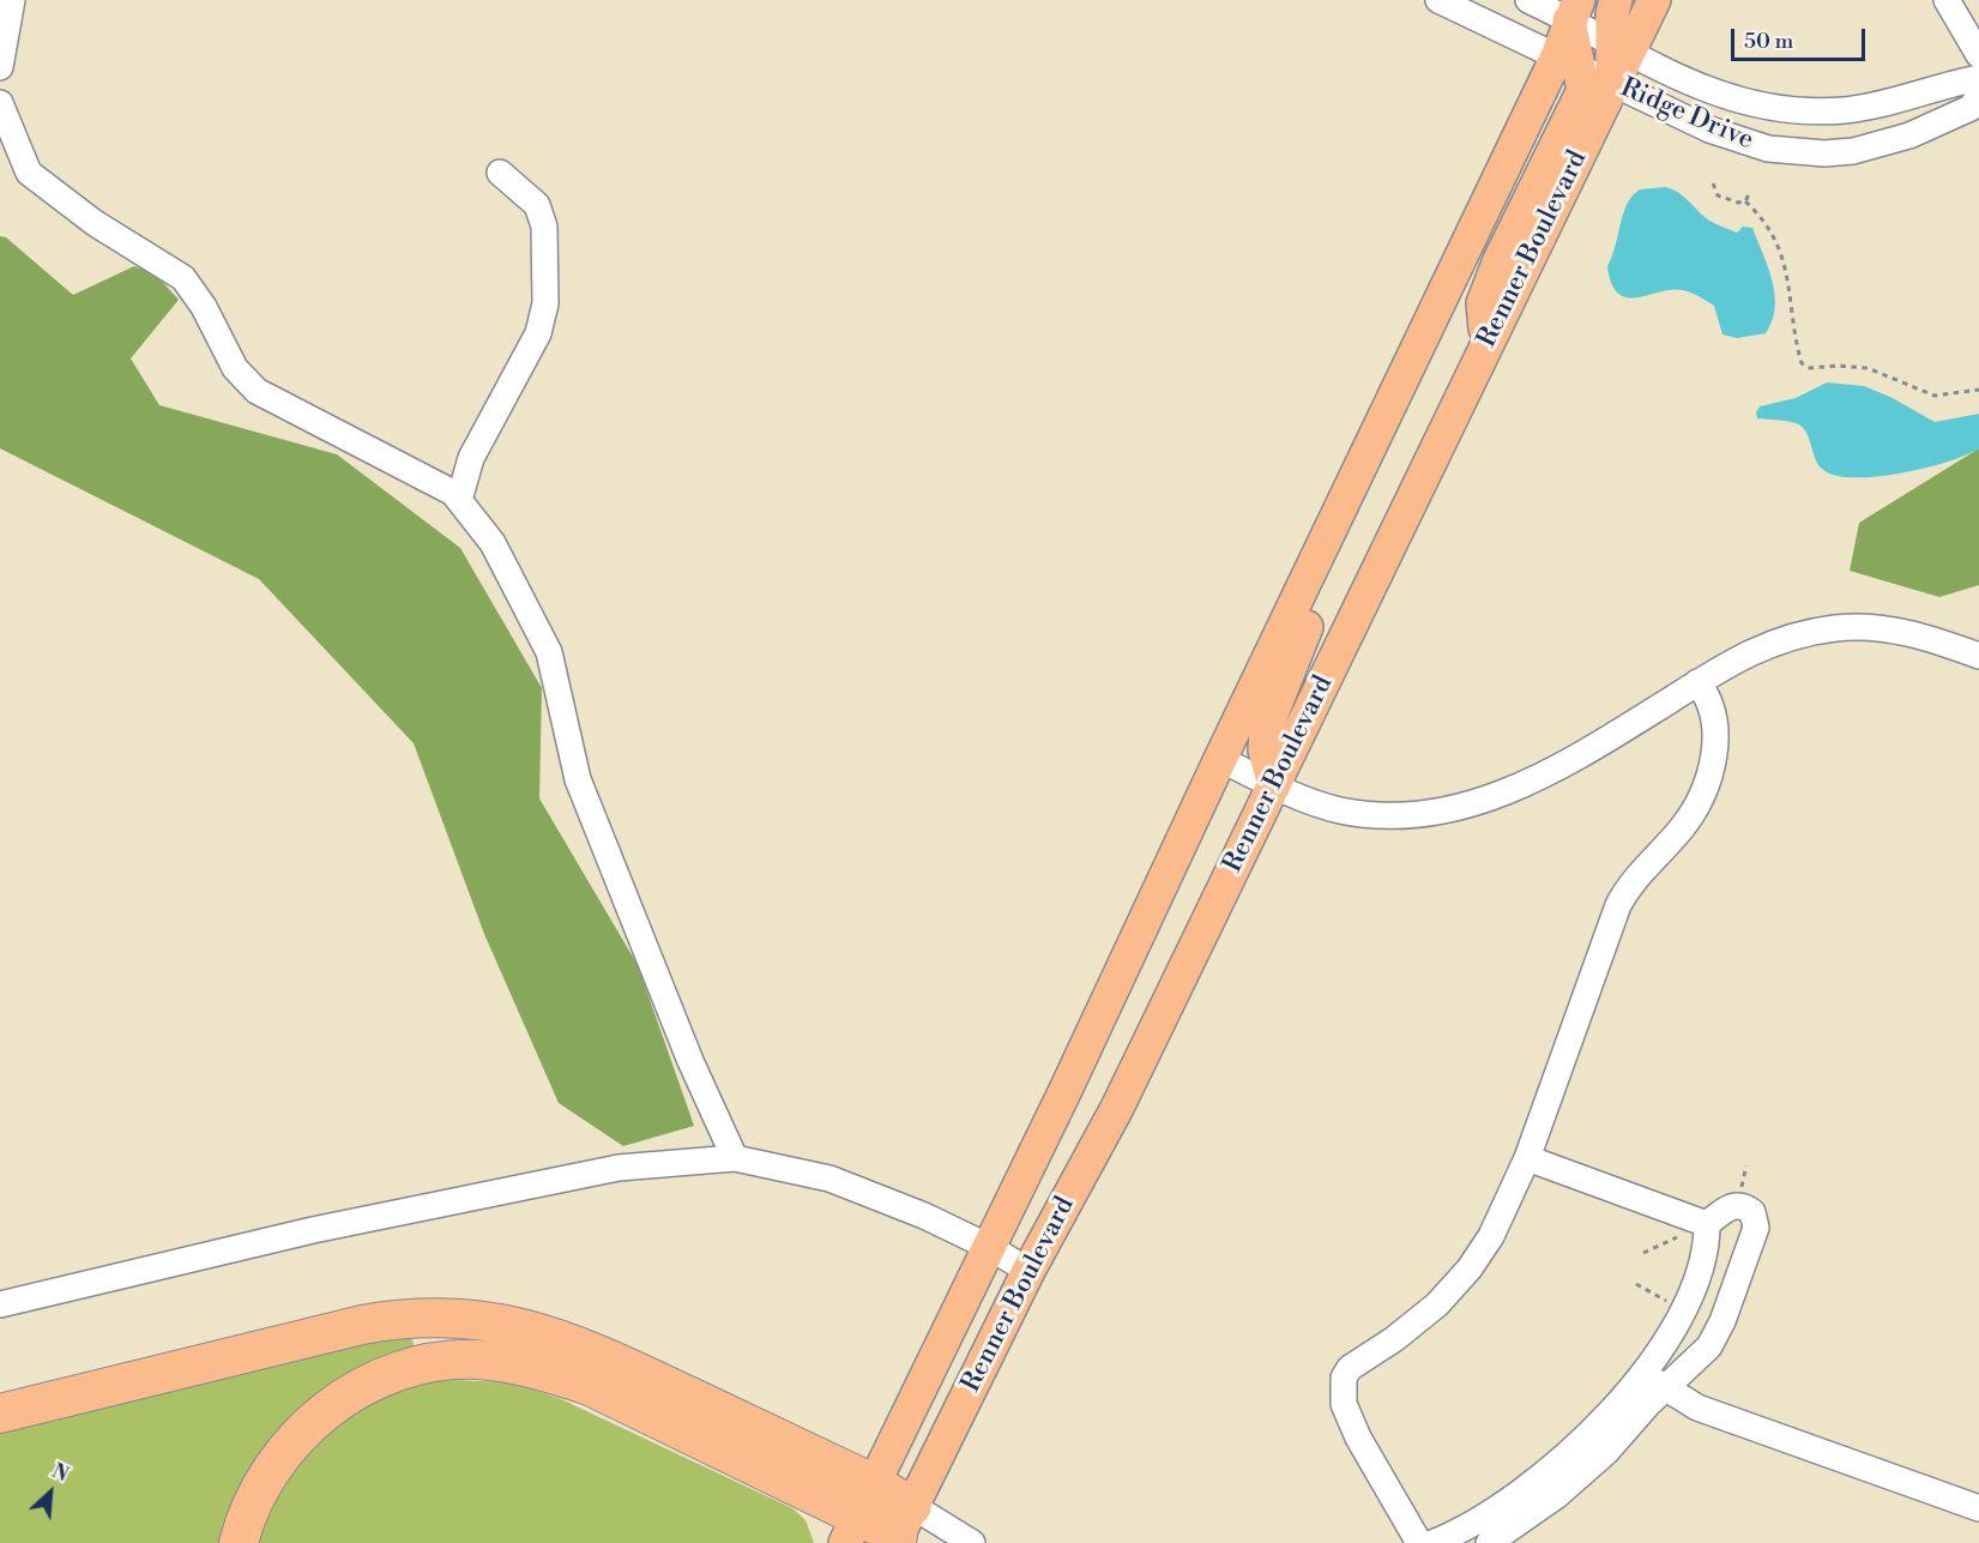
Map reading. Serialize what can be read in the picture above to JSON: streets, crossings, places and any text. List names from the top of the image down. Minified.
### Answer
{"streets":{"main road":["Renner Boulevard"],"street":["Ridge Drive"]},"crossings":[["Ridge Drive","Renner Boulevard"]],"scale_bar":"50 m","north":"top right"}
